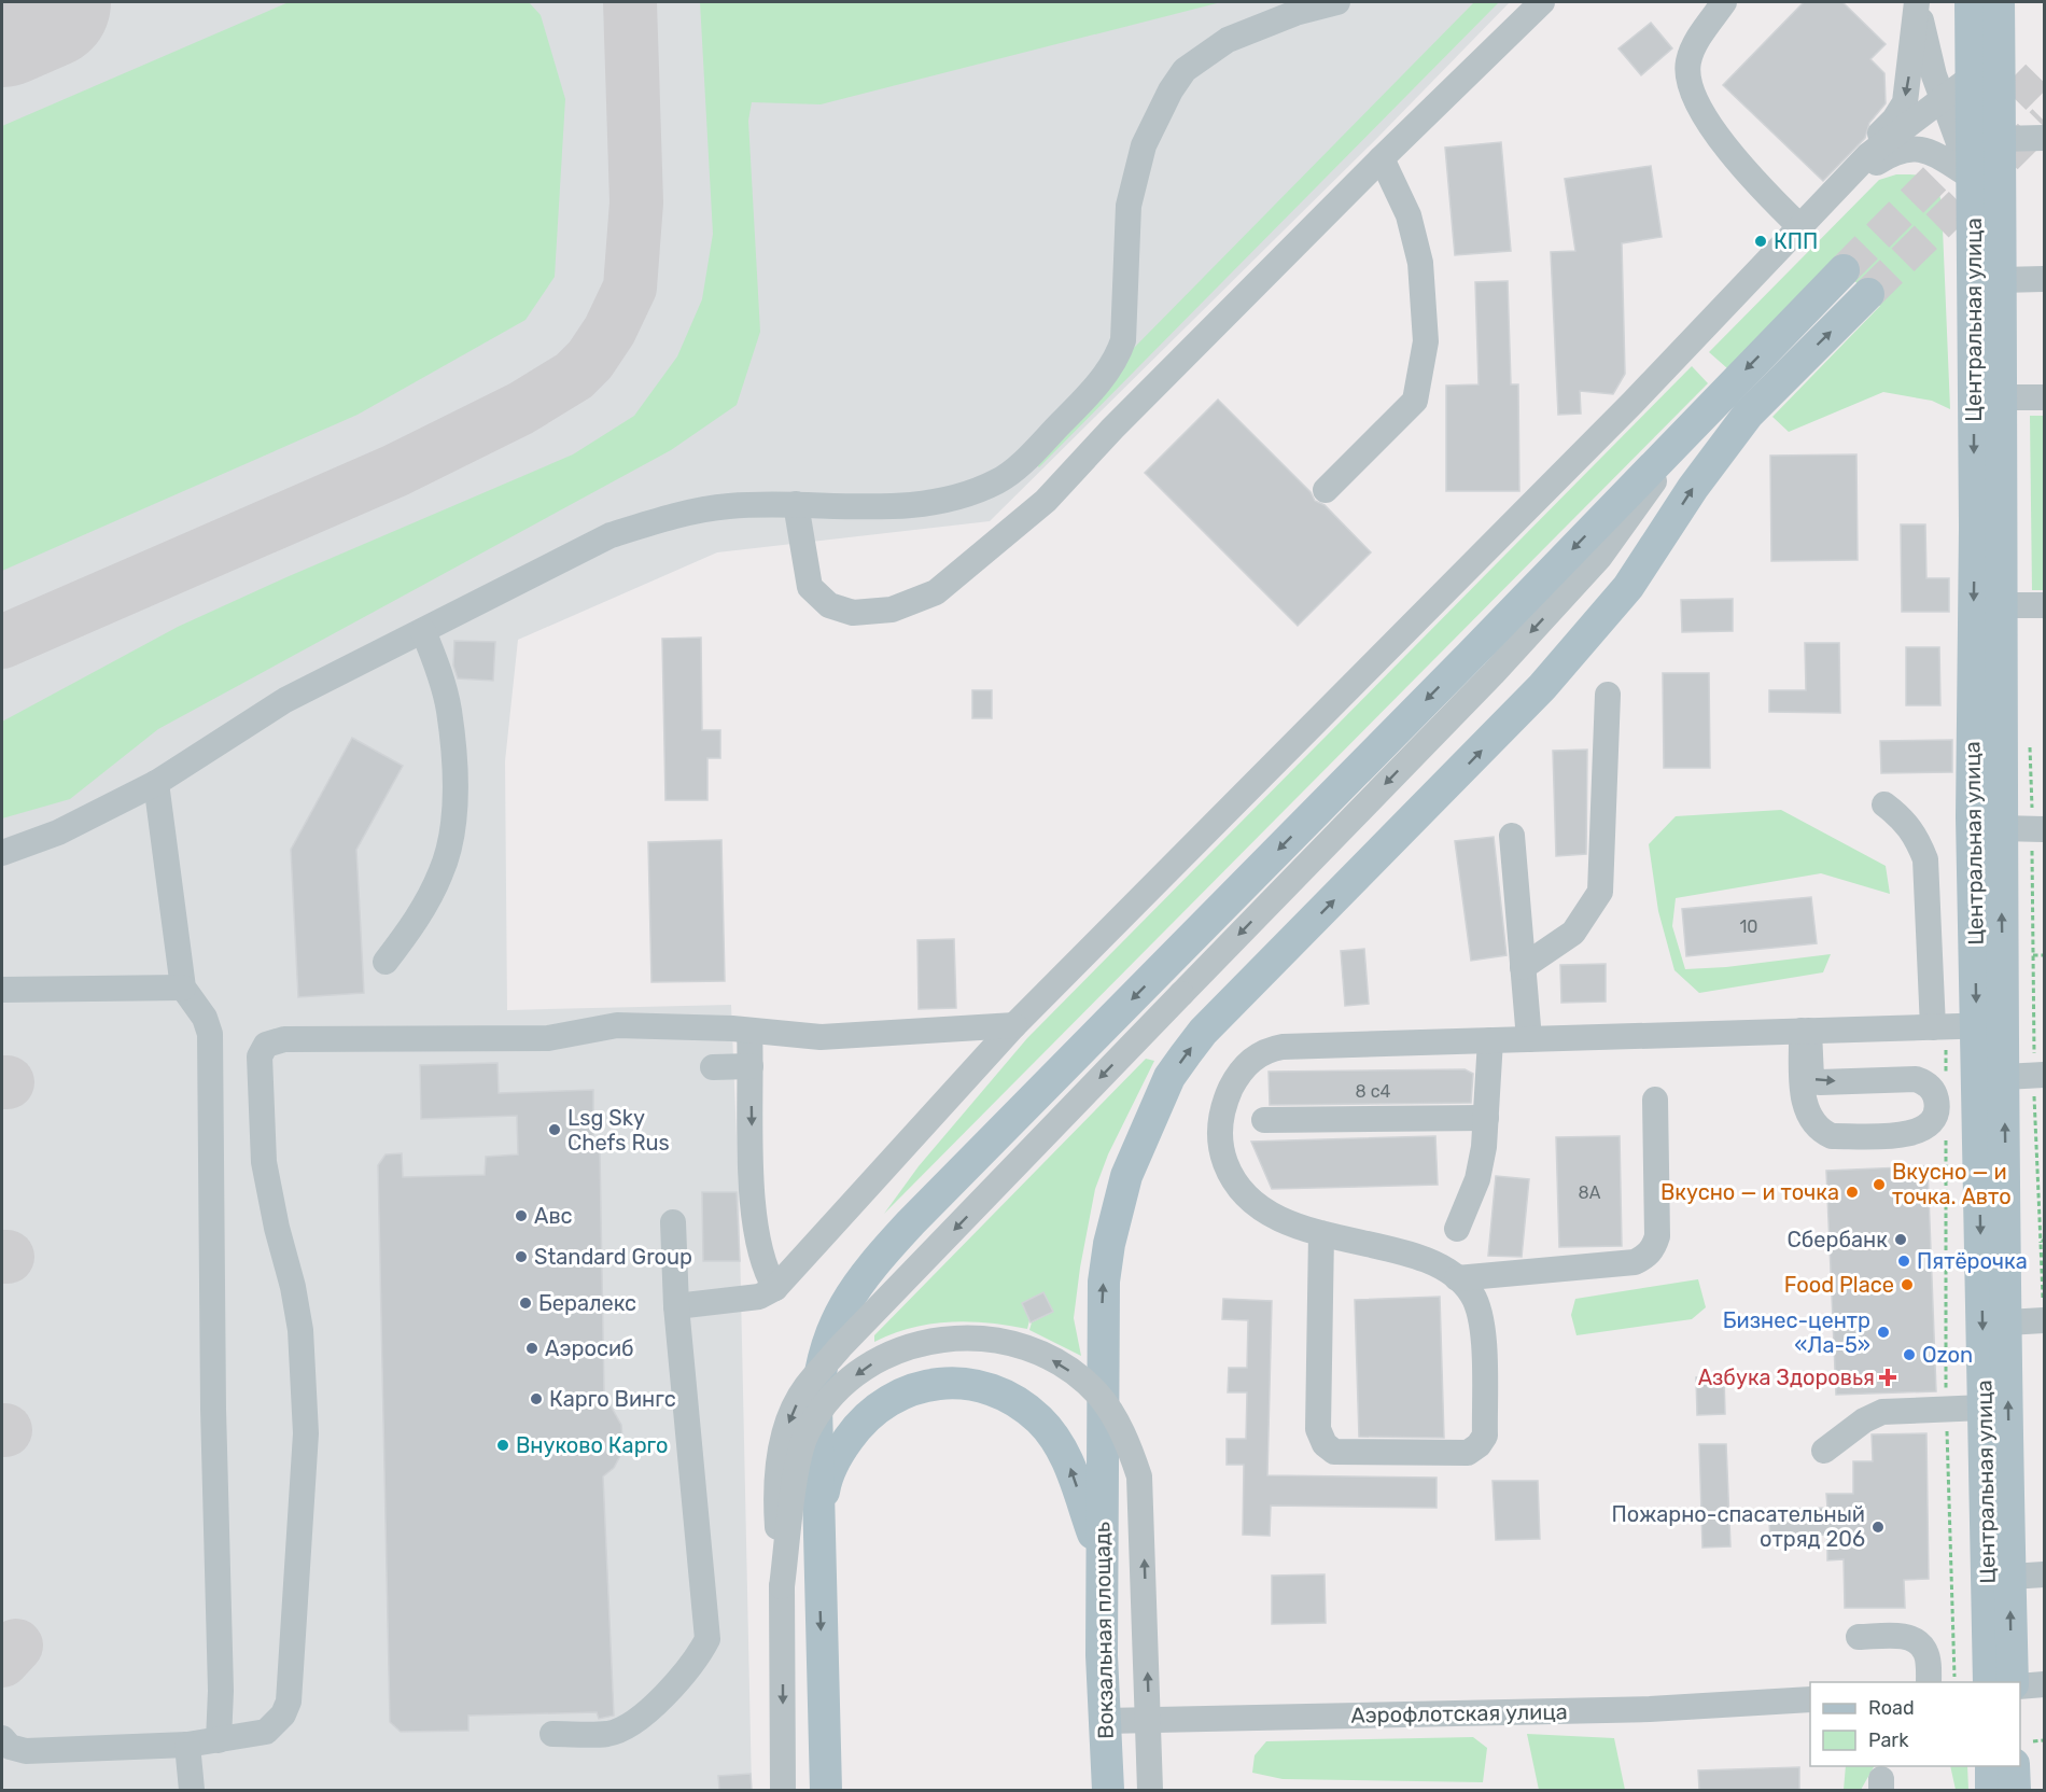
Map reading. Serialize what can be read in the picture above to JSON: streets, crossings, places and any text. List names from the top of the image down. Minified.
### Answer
{"streets":{"main road":["Центральная улица","Вокзальная площадь"],"street":["Аэрофлотская улица"]},"crossings":[["Вокзальная площадь","Аэрофлотская улица"]],"places":{"other":["КПП","Lsg Sky Chefs Rus","Вкусно — и точка. Авто","Вкусно — и точка","Авс","Сбербанк","Standard Group","Пятёрочка","Food Place","Бералекс","Бизнес-центр «Ла-5»","Аэросиб","Ozon","Карго Вингс","Внуково Карго","Пожарно-спасательный отряд 206"],"health":["Азбука Здоровья"]},"house_numbers":["10","8 с4","8А"],"legend":["Road","Park"]}
